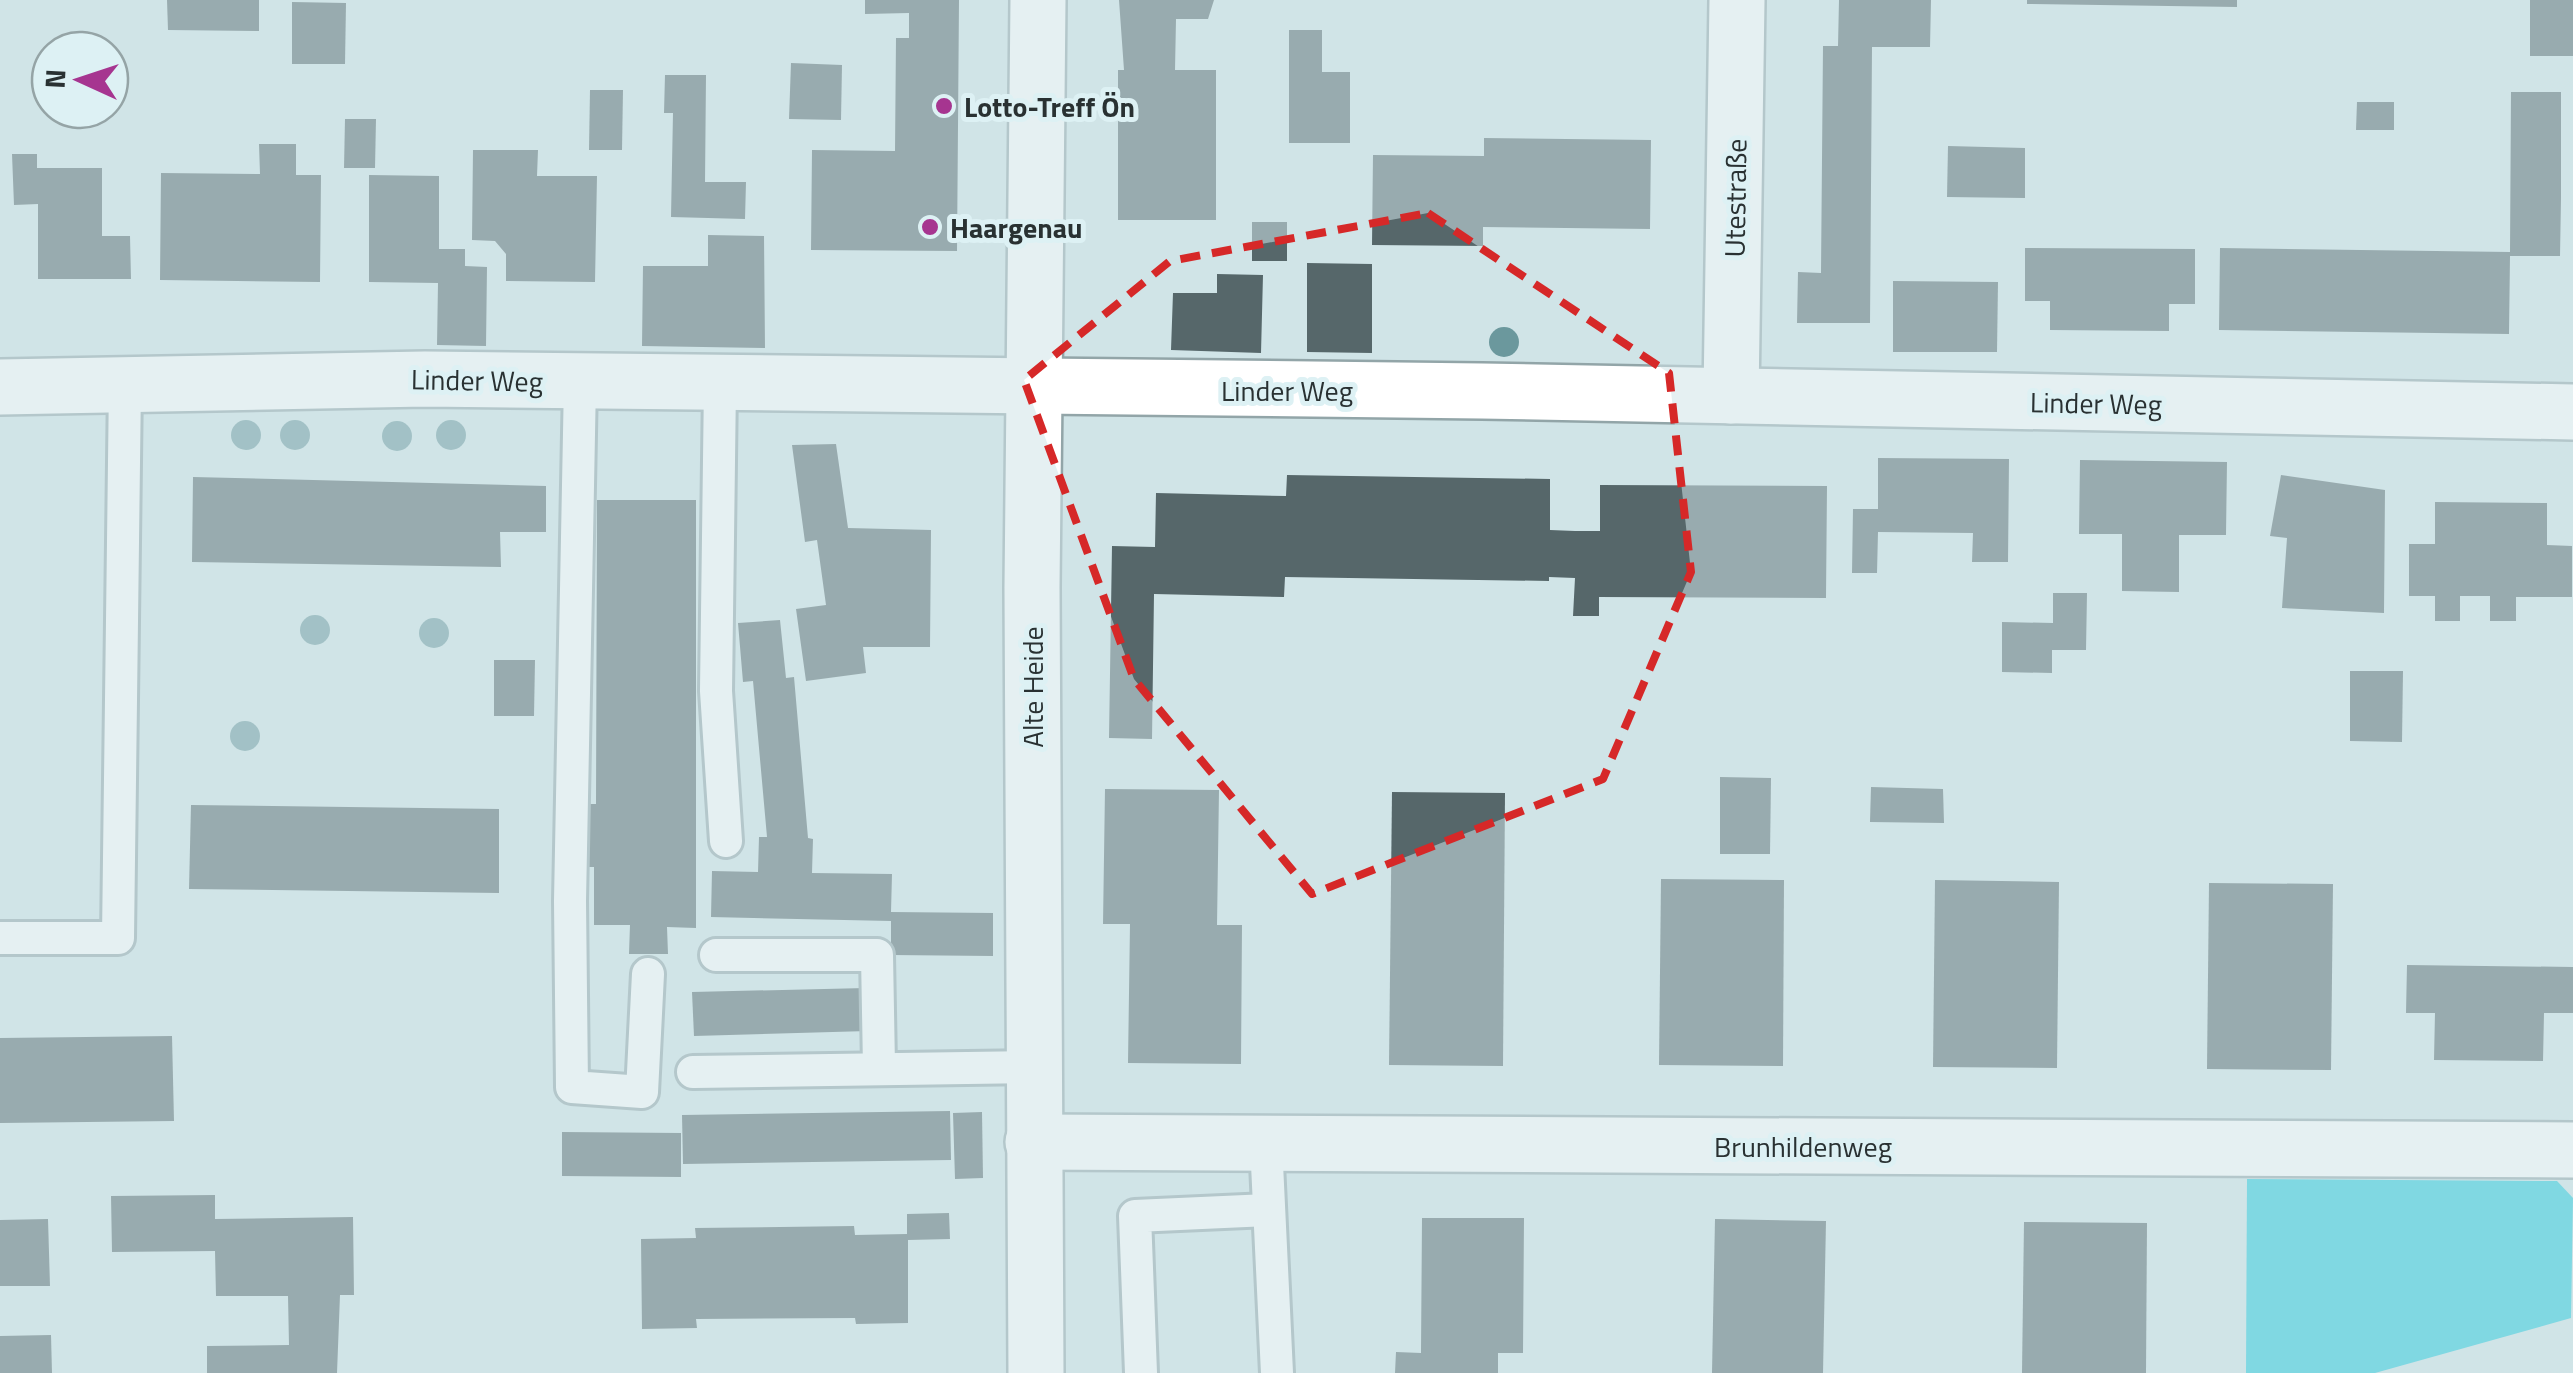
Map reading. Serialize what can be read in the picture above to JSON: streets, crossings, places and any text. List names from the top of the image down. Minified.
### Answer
{"streets":{"street":["Utestraße","Linder Weg","Alte Heide","Brunhildenweg"]},"crossings":[["Utestraße","Linder Weg"],["Linder Weg","Alte Heide"],["Alte Heide","Brunhildenweg"]],"places":["Lotto-Treff Ön","Haargenau"],"north":"left"}
